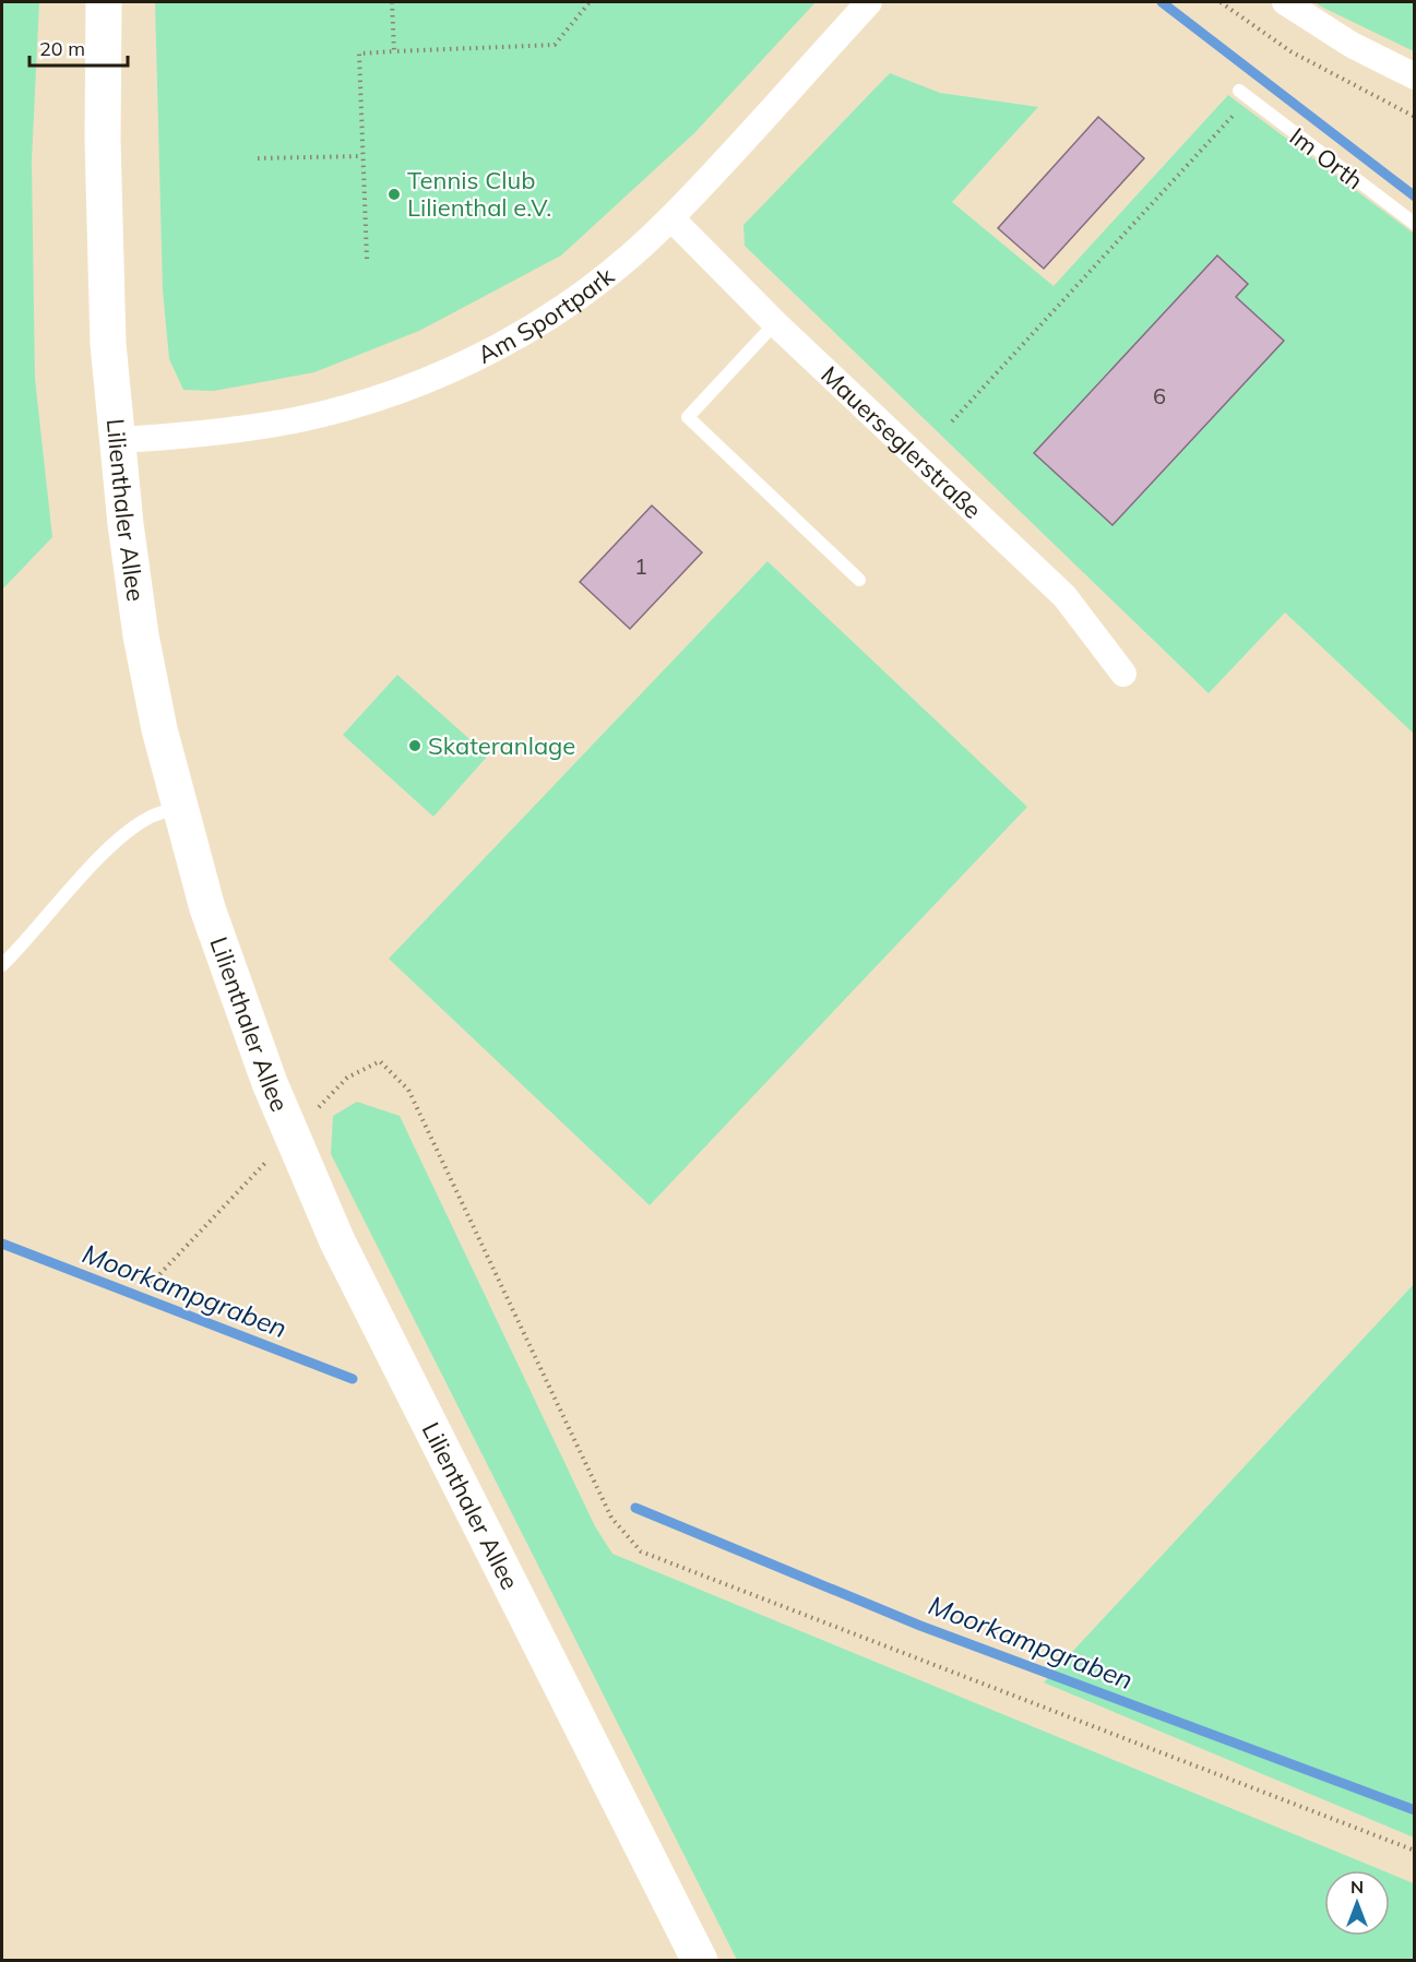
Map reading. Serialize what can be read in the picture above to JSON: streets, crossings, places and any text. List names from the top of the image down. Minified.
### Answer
{"streets":{"main road":["Lilienthaler Allee"],"street":["Am Sportpark","Mauerseglerstraße"],"lane":["Im Orth"]},"crossings":[["Am Sportpark","Mauerseglerstraße"],["Am Sportpark","Lilienthaler Allee"]],"water":["Moorkampgraben"],"places":["Tennis Club Lilienthal e.V.","Skateranlage"],"house_numbers":["6","1"],"scale_bar":"20 m","north":"top"}
